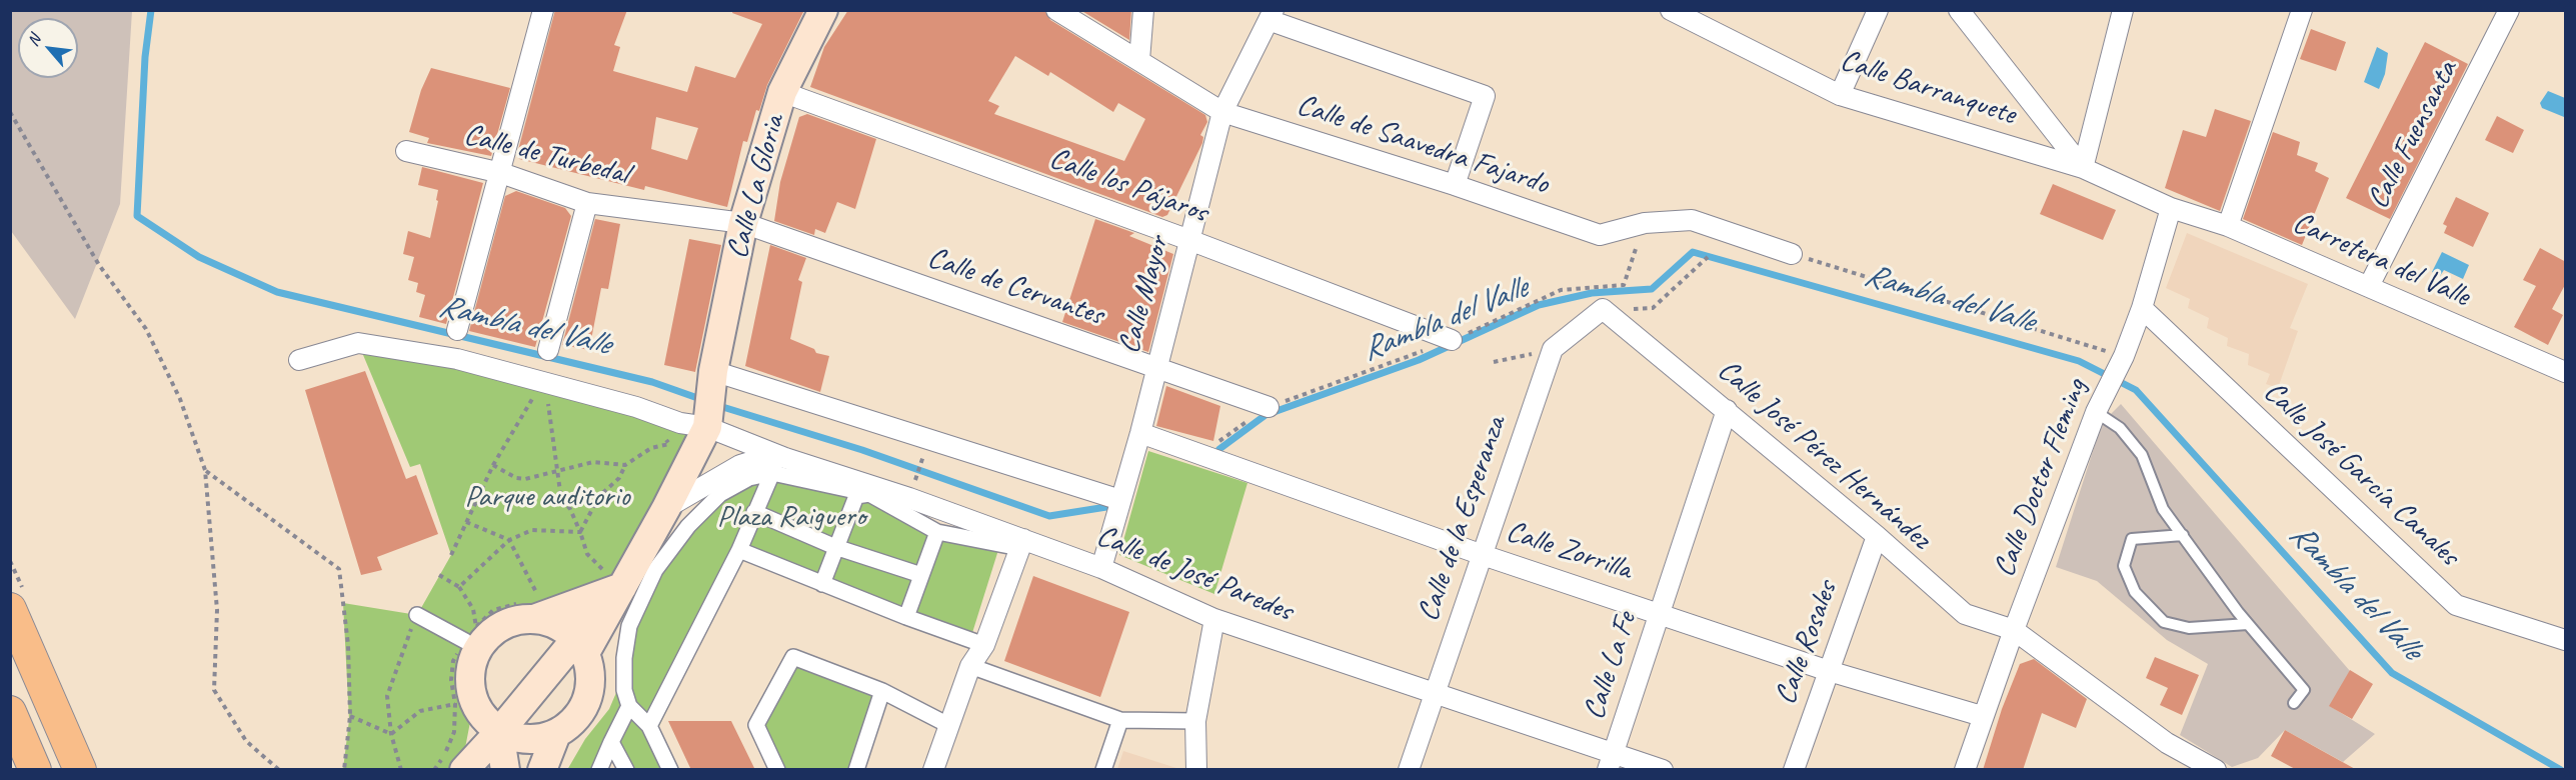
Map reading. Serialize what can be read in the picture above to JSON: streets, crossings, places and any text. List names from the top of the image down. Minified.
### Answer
{"streets":{"main road":["Calle La Gloria"],"street":["Calle Barranquete","Calle Fuensanta","Calle de Saavedra Fajardo","Calle de Turbedal","Calle los Pájaros","Carretera del Valle","Calle de Cervantes","Calle Mayor","Calle José Pérez Hernández","Calle José García Canales","Calle Doctor Fleming","Calle de la Esperanza","Calle Zorrilla","Calle de José Paredes","Calle Rosales","Calle La Fe"]},"crossings":[["Calle Barranquete","Carretera del Valle"],["Calle Barranquete","Calle Doctor Fleming"],["Calle Fuensanta","Carretera del Valle"],["Calle de Saavedra Fajardo","Calle Mayor"],["Calle de Turbedal","Calle La Gloria"],["Calle de Turbedal","Calle de Cervantes"],["Calle los Pájaros","Calle La Gloria"],["Calle los Pájaros","Calle Mayor"],["Calle La Gloria","Calle de Cervantes"],["Calle La Gloria","Calle de José Paredes"],["Carretera del Valle","Calle Doctor Fleming"],["Calle de Cervantes","Calle Mayor"],["Calle Mayor","Calle Zorrilla"],["Calle Mayor","Calle de José Paredes"],["Calle José Pérez Hernández","Calle Doctor Fleming"],["Calle José Pérez Hernández","Calle Rosales"],["Calle José Pérez Hernández","Calle La Fe"],["Calle José García Canales","Calle Doctor Fleming"],["Calle Doctor Fleming","Calle Zorrilla"],["Calle de la Esperanza","Calle Zorrilla"],["Calle de la Esperanza","Calle de José Paredes"],["Calle Zorrilla","Calle Rosales"],["Calle Zorrilla","Calle La Fe"],["Calle de José Paredes","Calle La Fe"]],"water":["Rambla del Valle"],"parks":["Parque auditorio","Plaza Raiguero"],"north":"top left"}
